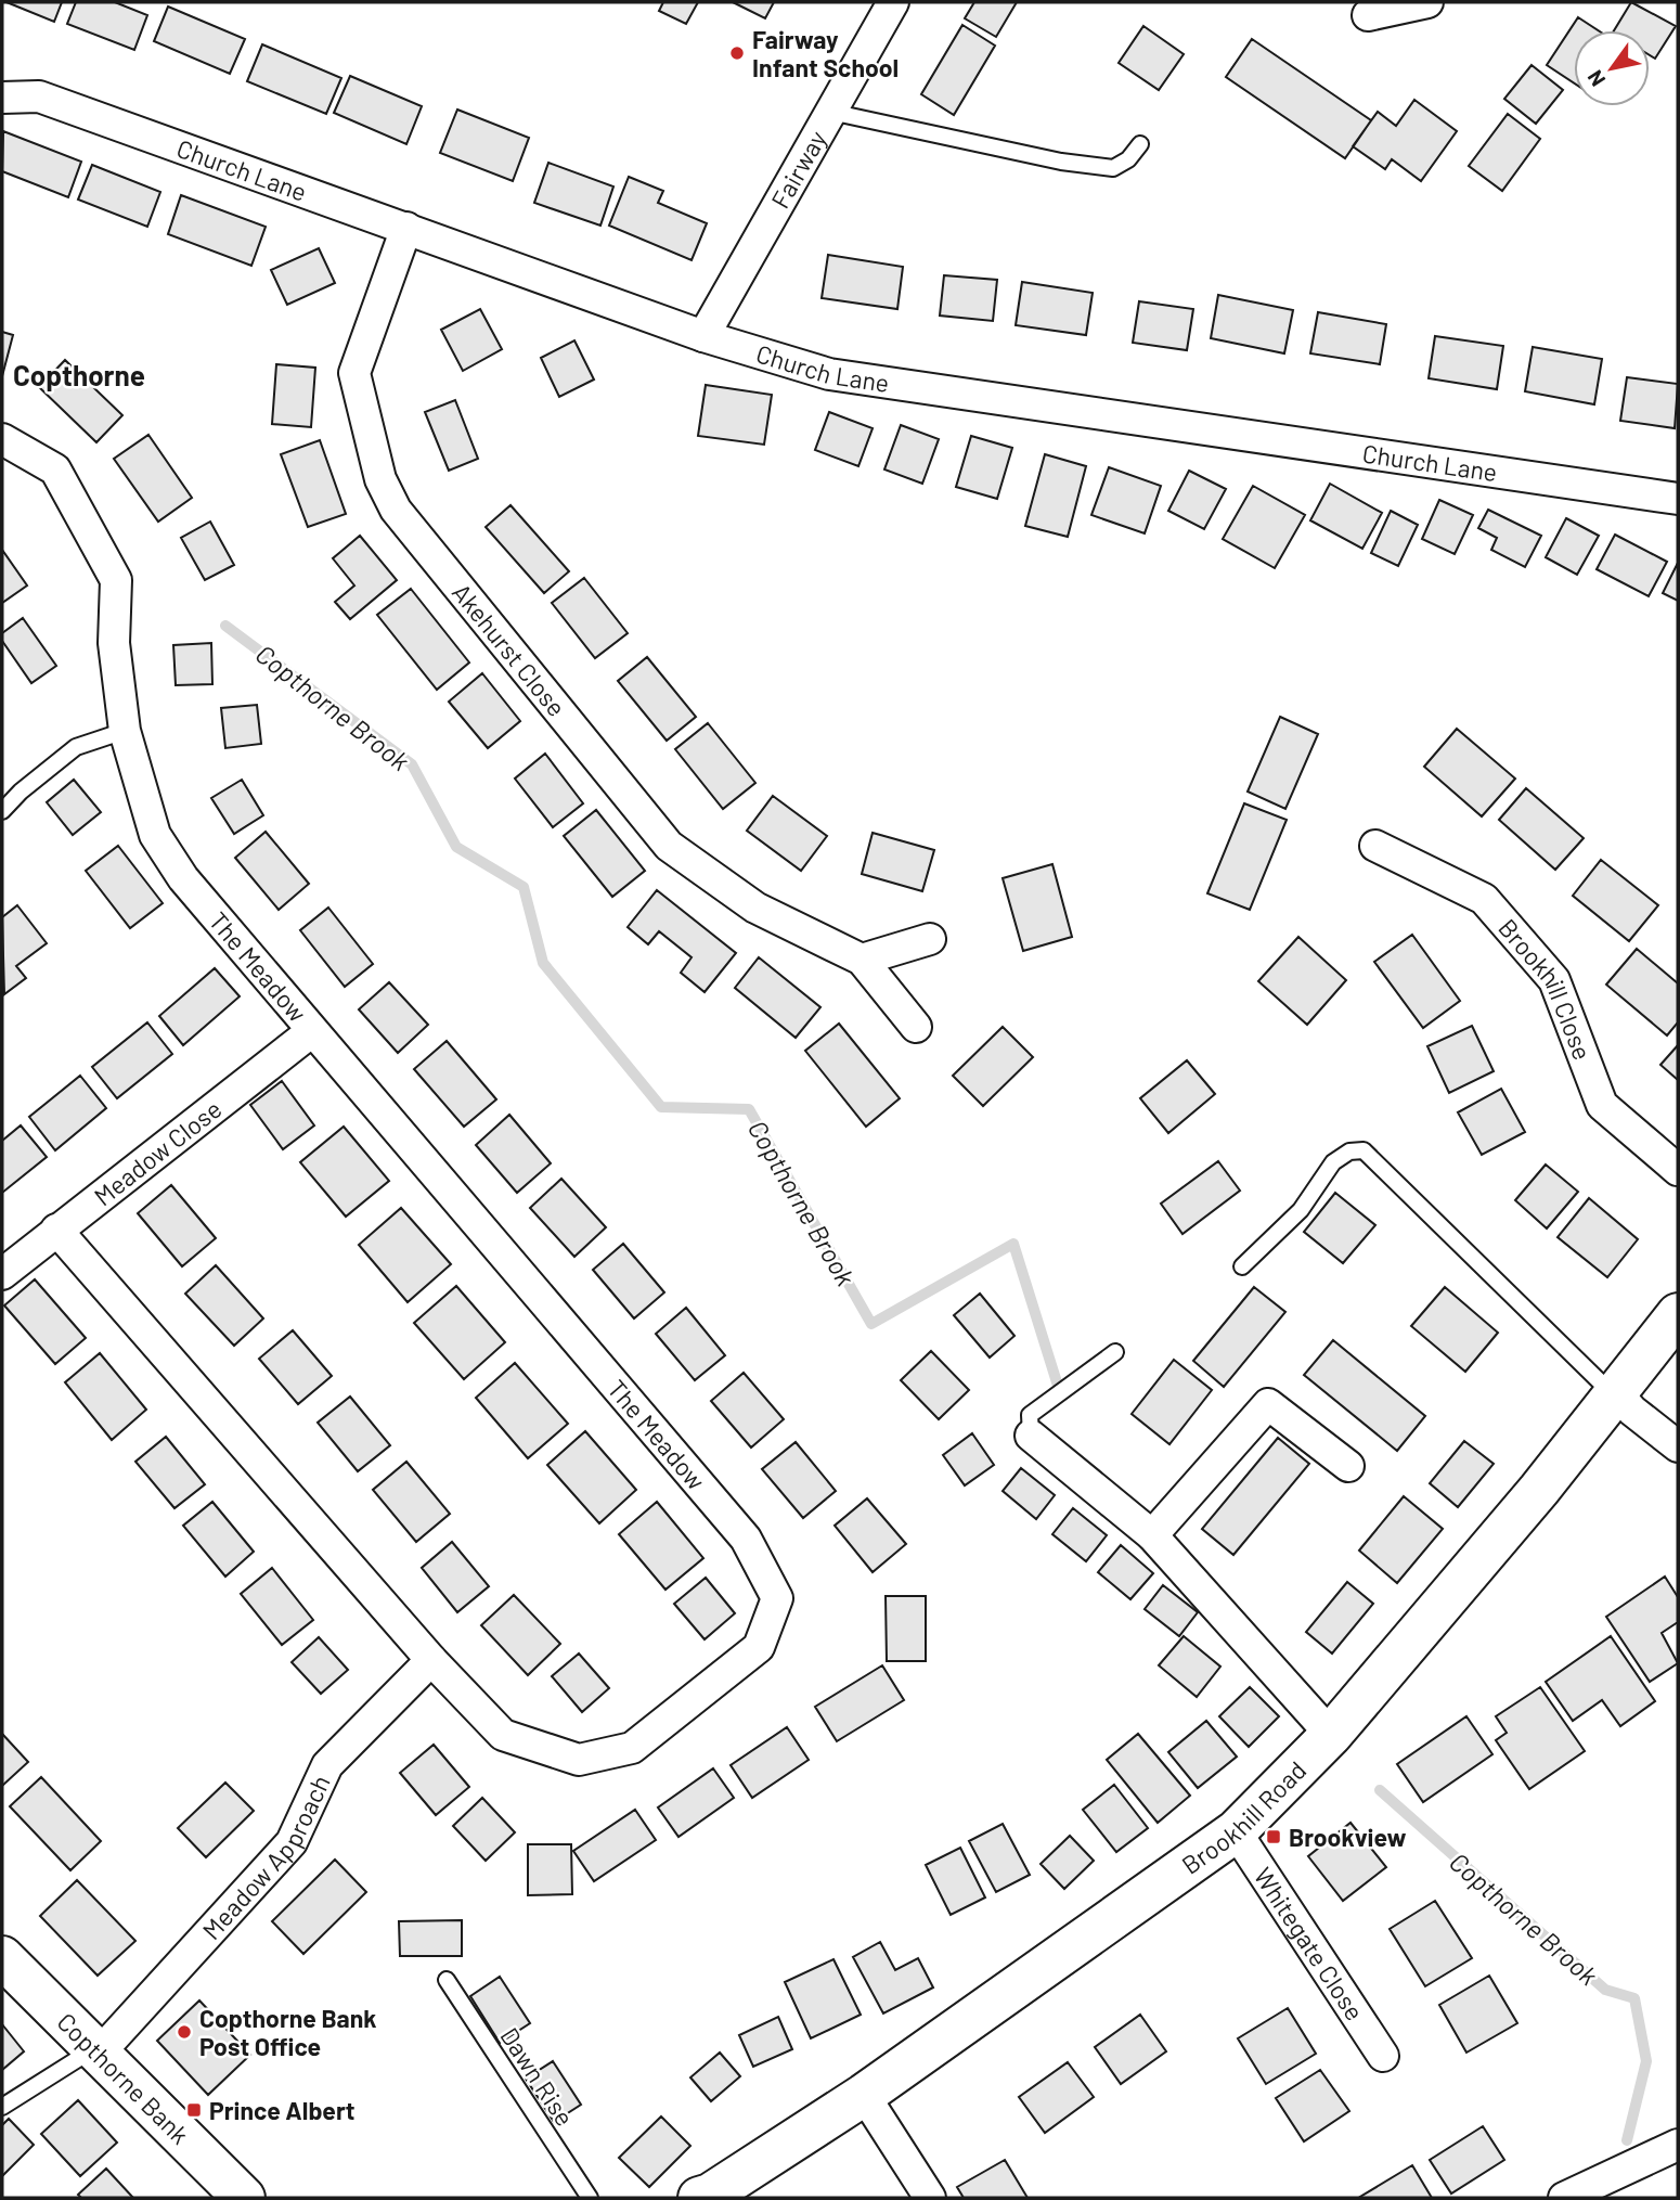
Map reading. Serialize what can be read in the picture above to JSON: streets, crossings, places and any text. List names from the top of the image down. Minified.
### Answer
{"streets":{"street":["Church Lane","Fairway","Akehurst Close","The Meadow","Brookhill Close","Meadow Close","Brookhill Road","Meadow Approach","Whitegate Close","Copthorne Bank"],"lane":["Dawn Rise"]},"crossings":[["Church Lane","Fairway"],["Church Lane","Akehurst Close"],["The Meadow","Meadow Close"],["The Meadow","Meadow Approach"],["Brookhill Road","Whitegate Close"],["Meadow Approach","Copthorne Bank"]],"districts":["Copthorne"],"water":["Copthorne Brook"],"places":{"other":["Fairway Infant School","Copthorne Bank Post Office"],"transit":["Brookview","Prince Albert"]},"north":"bottom left"}
